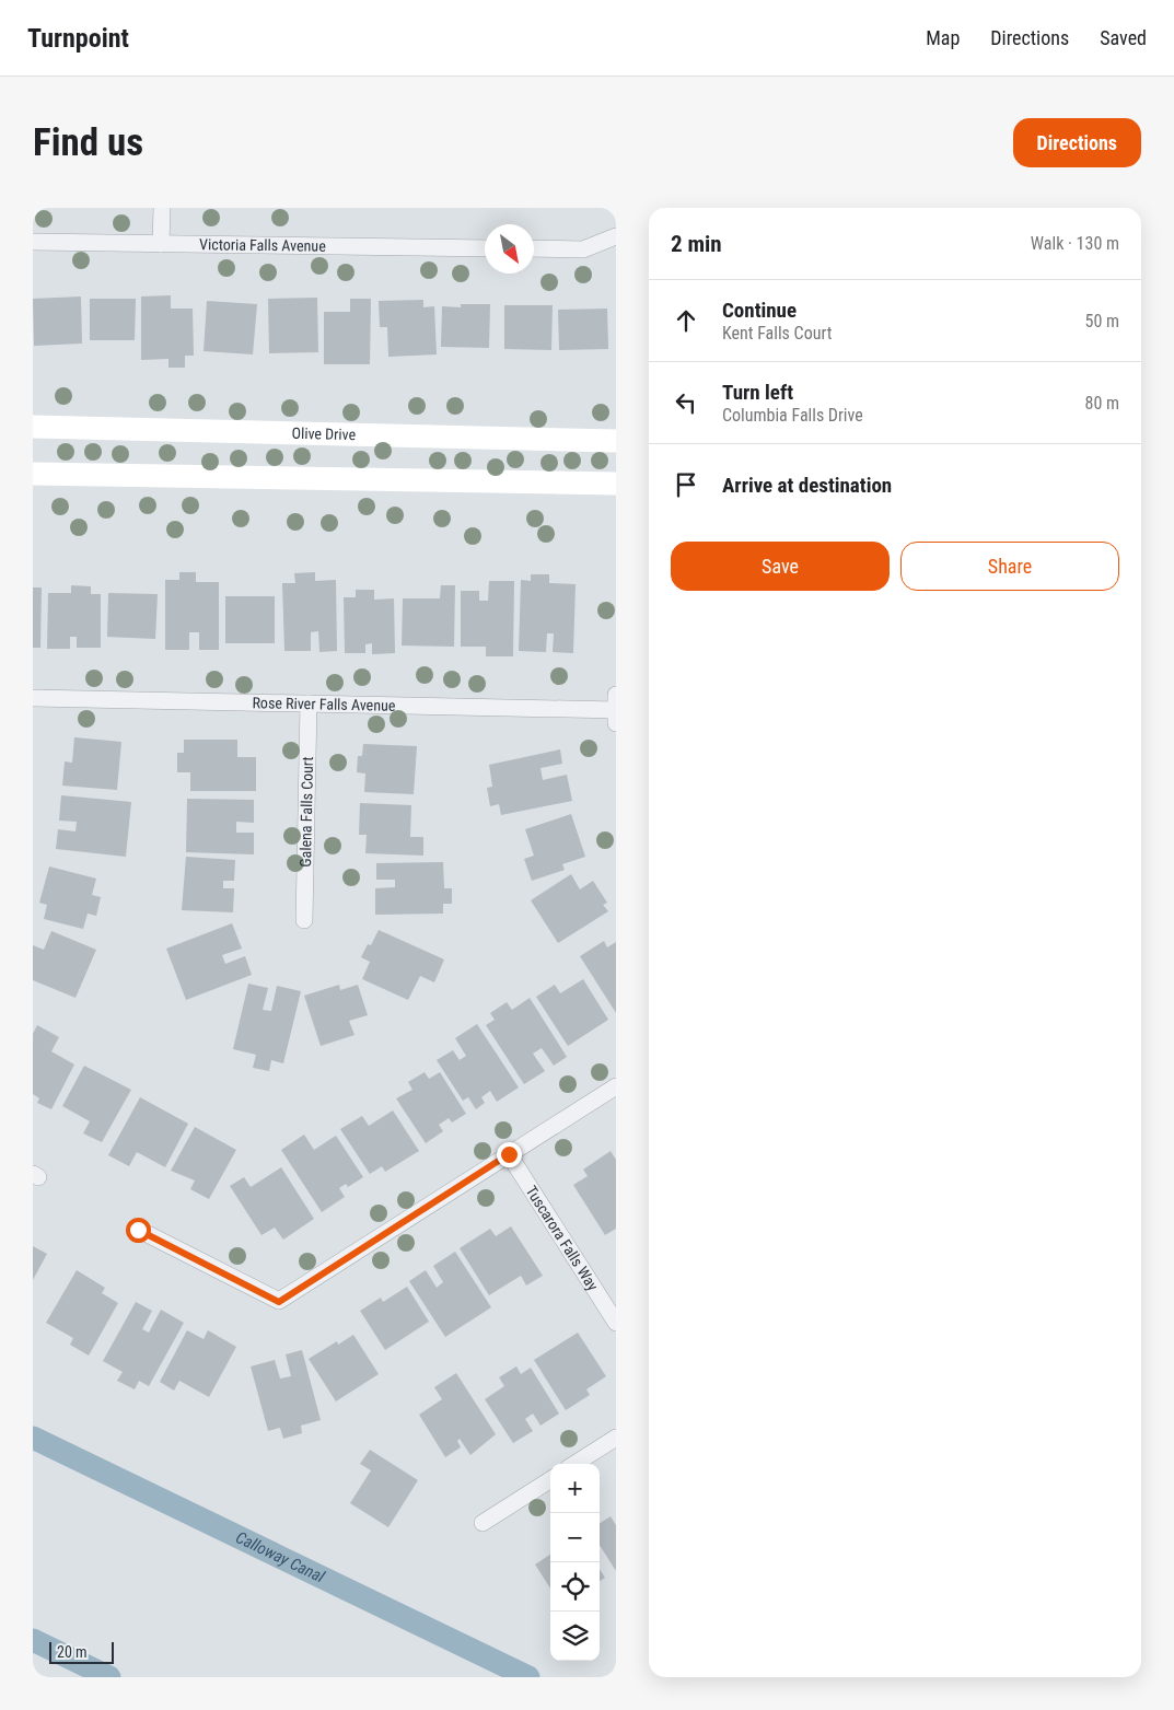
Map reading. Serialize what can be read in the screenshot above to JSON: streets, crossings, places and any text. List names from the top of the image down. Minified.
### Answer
{"streets":{"main road":["Olive Drive"],"street":["Victoria Falls Avenue","Rose River Falls Avenue","Galena Falls Court","Tuscarora Falls Way"]},"crossings":[["Rose River Falls Avenue","Galena Falls Court"]],"water":["Calloway Canal"],"scale_bar":"20 m","north":"bottom right","page":{"header":"Turnpoint","nav":["Map","Directions","Saved"],"buttons":["Directions",["Save","Share"]],"title":"Find us","heading":["2 min","Walk · 130 m"],"list":[["Continue","Kent Falls Court","50 m"],["Turn left","Columbia Falls Drive","80 m"],"Arrive at destination"],"map_buttons":["+","−"],"scale":"20 m"}}
